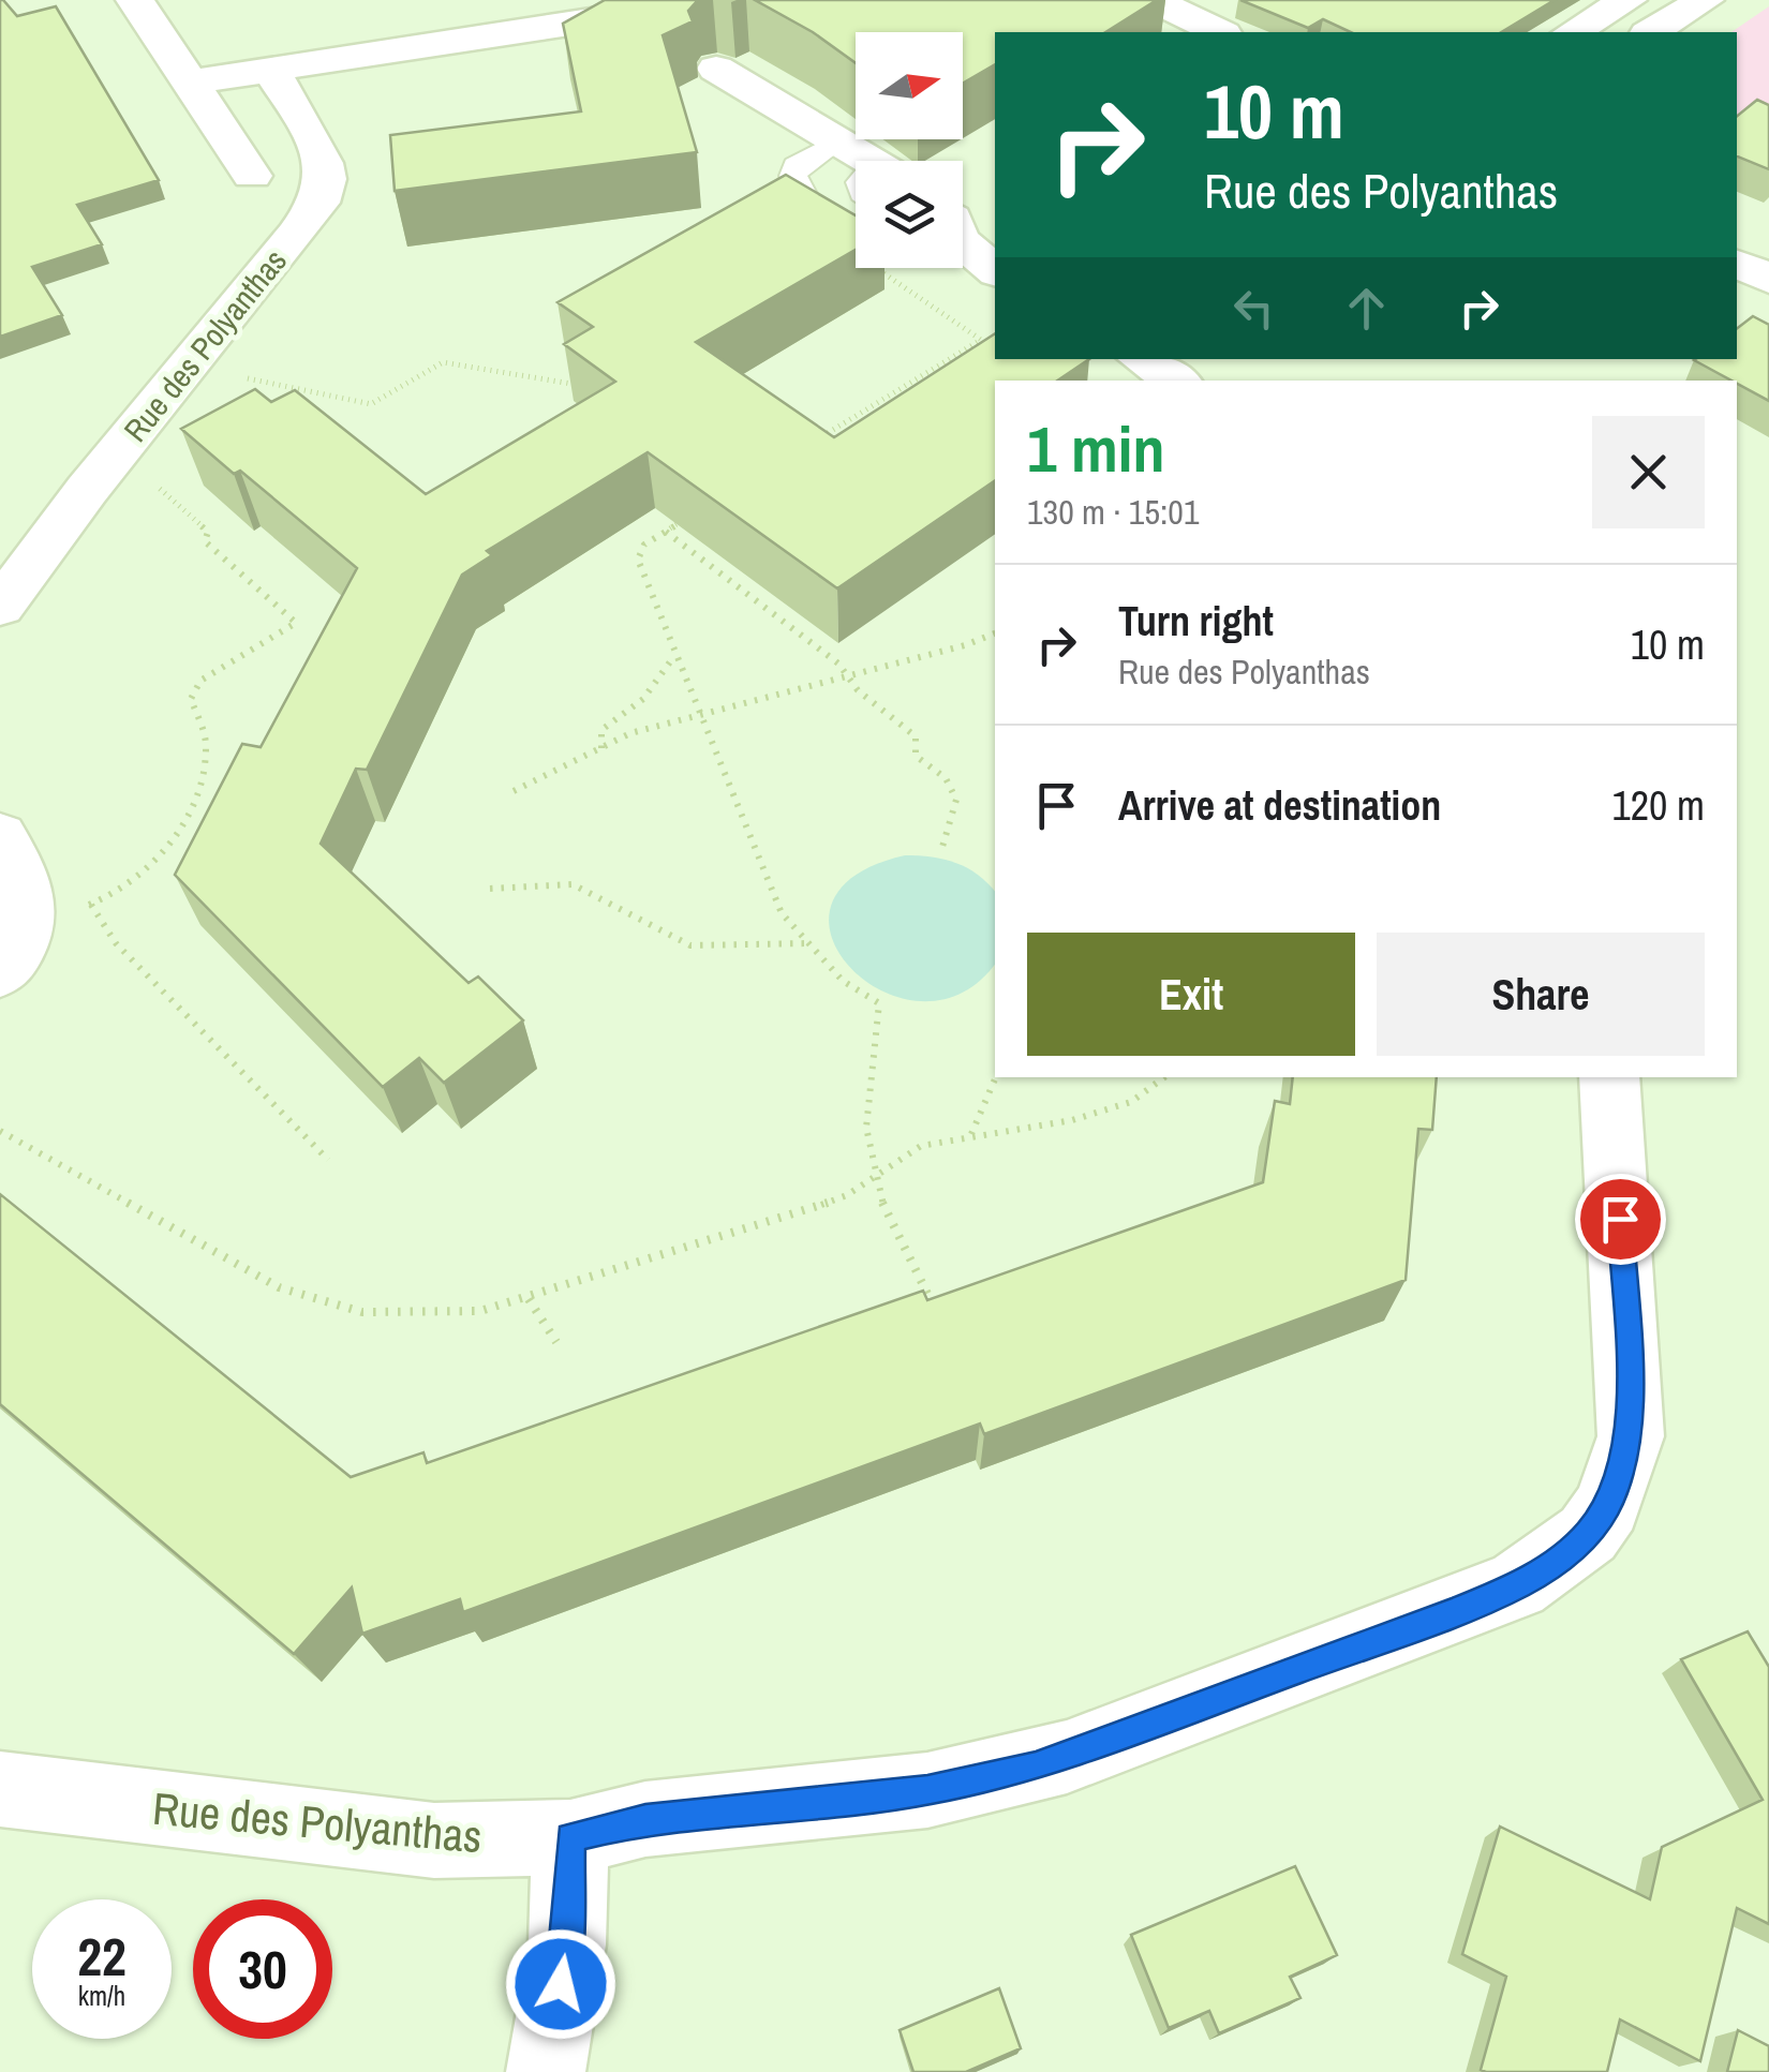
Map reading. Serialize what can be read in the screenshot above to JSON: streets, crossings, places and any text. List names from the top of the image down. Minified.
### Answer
{"streets":{"street":["Rue des Polyanthas"]},"north":"right","page":{"turn":["10 m","Rue des Polyanthas"],"heading":["1 min","130 m · 15:01"],"list":[{"name":"Turn right","note":"Rue des Polyanthas","value":"10 m"},{"name":"Arrive at destination","value":"120 m"}],"buttons":["Exit","Share"],"speed":"22 km/h","limit":"30"}}
